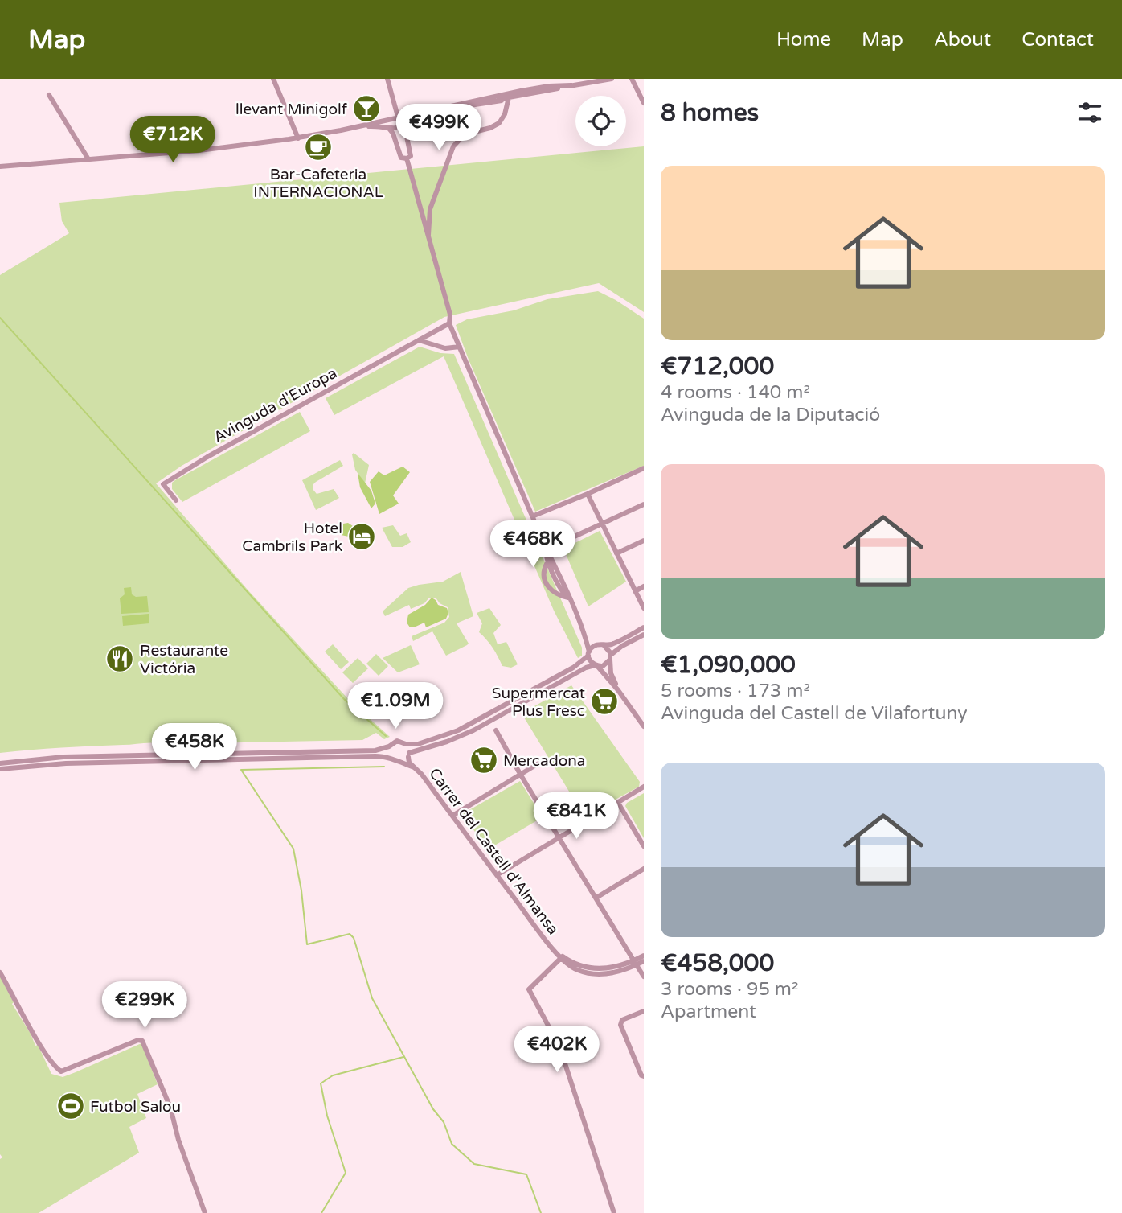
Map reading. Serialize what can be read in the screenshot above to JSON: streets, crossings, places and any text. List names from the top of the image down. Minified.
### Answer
{"streets":{"street":["Avinguda d'Europa","Carrer del Castell d'Almansa"]},"places":{"bar":["llevant Minigolf"],"cafe":["Bar-Cafeteria INTERNACIONAL"],"hotel":["Hotel Cambrils Park"],"restaurant":["Restaurante Victória"],"supermarket":["Supermercat Plus Fresc","Mercadona"],"sports":["Futbol Salou"]},"page":{"header":"Map","nav":["Home","Map","About","Contact"],"heading":"8 homes","price":["€499K","€712K","€468K","€1.09M","€458K","€841K","€299K","€402K"],"list":[{"name":"€712,000","note":"4 rooms · 140 m² · Avinguda de la Diputació"},{"name":"€1,090,000","note":"5 rooms · 173 m² · Avinguda del Castell de Vilafortuny"},{"name":"€458,000","note":"3 rooms · 95 m² · Apartment"}]}}
